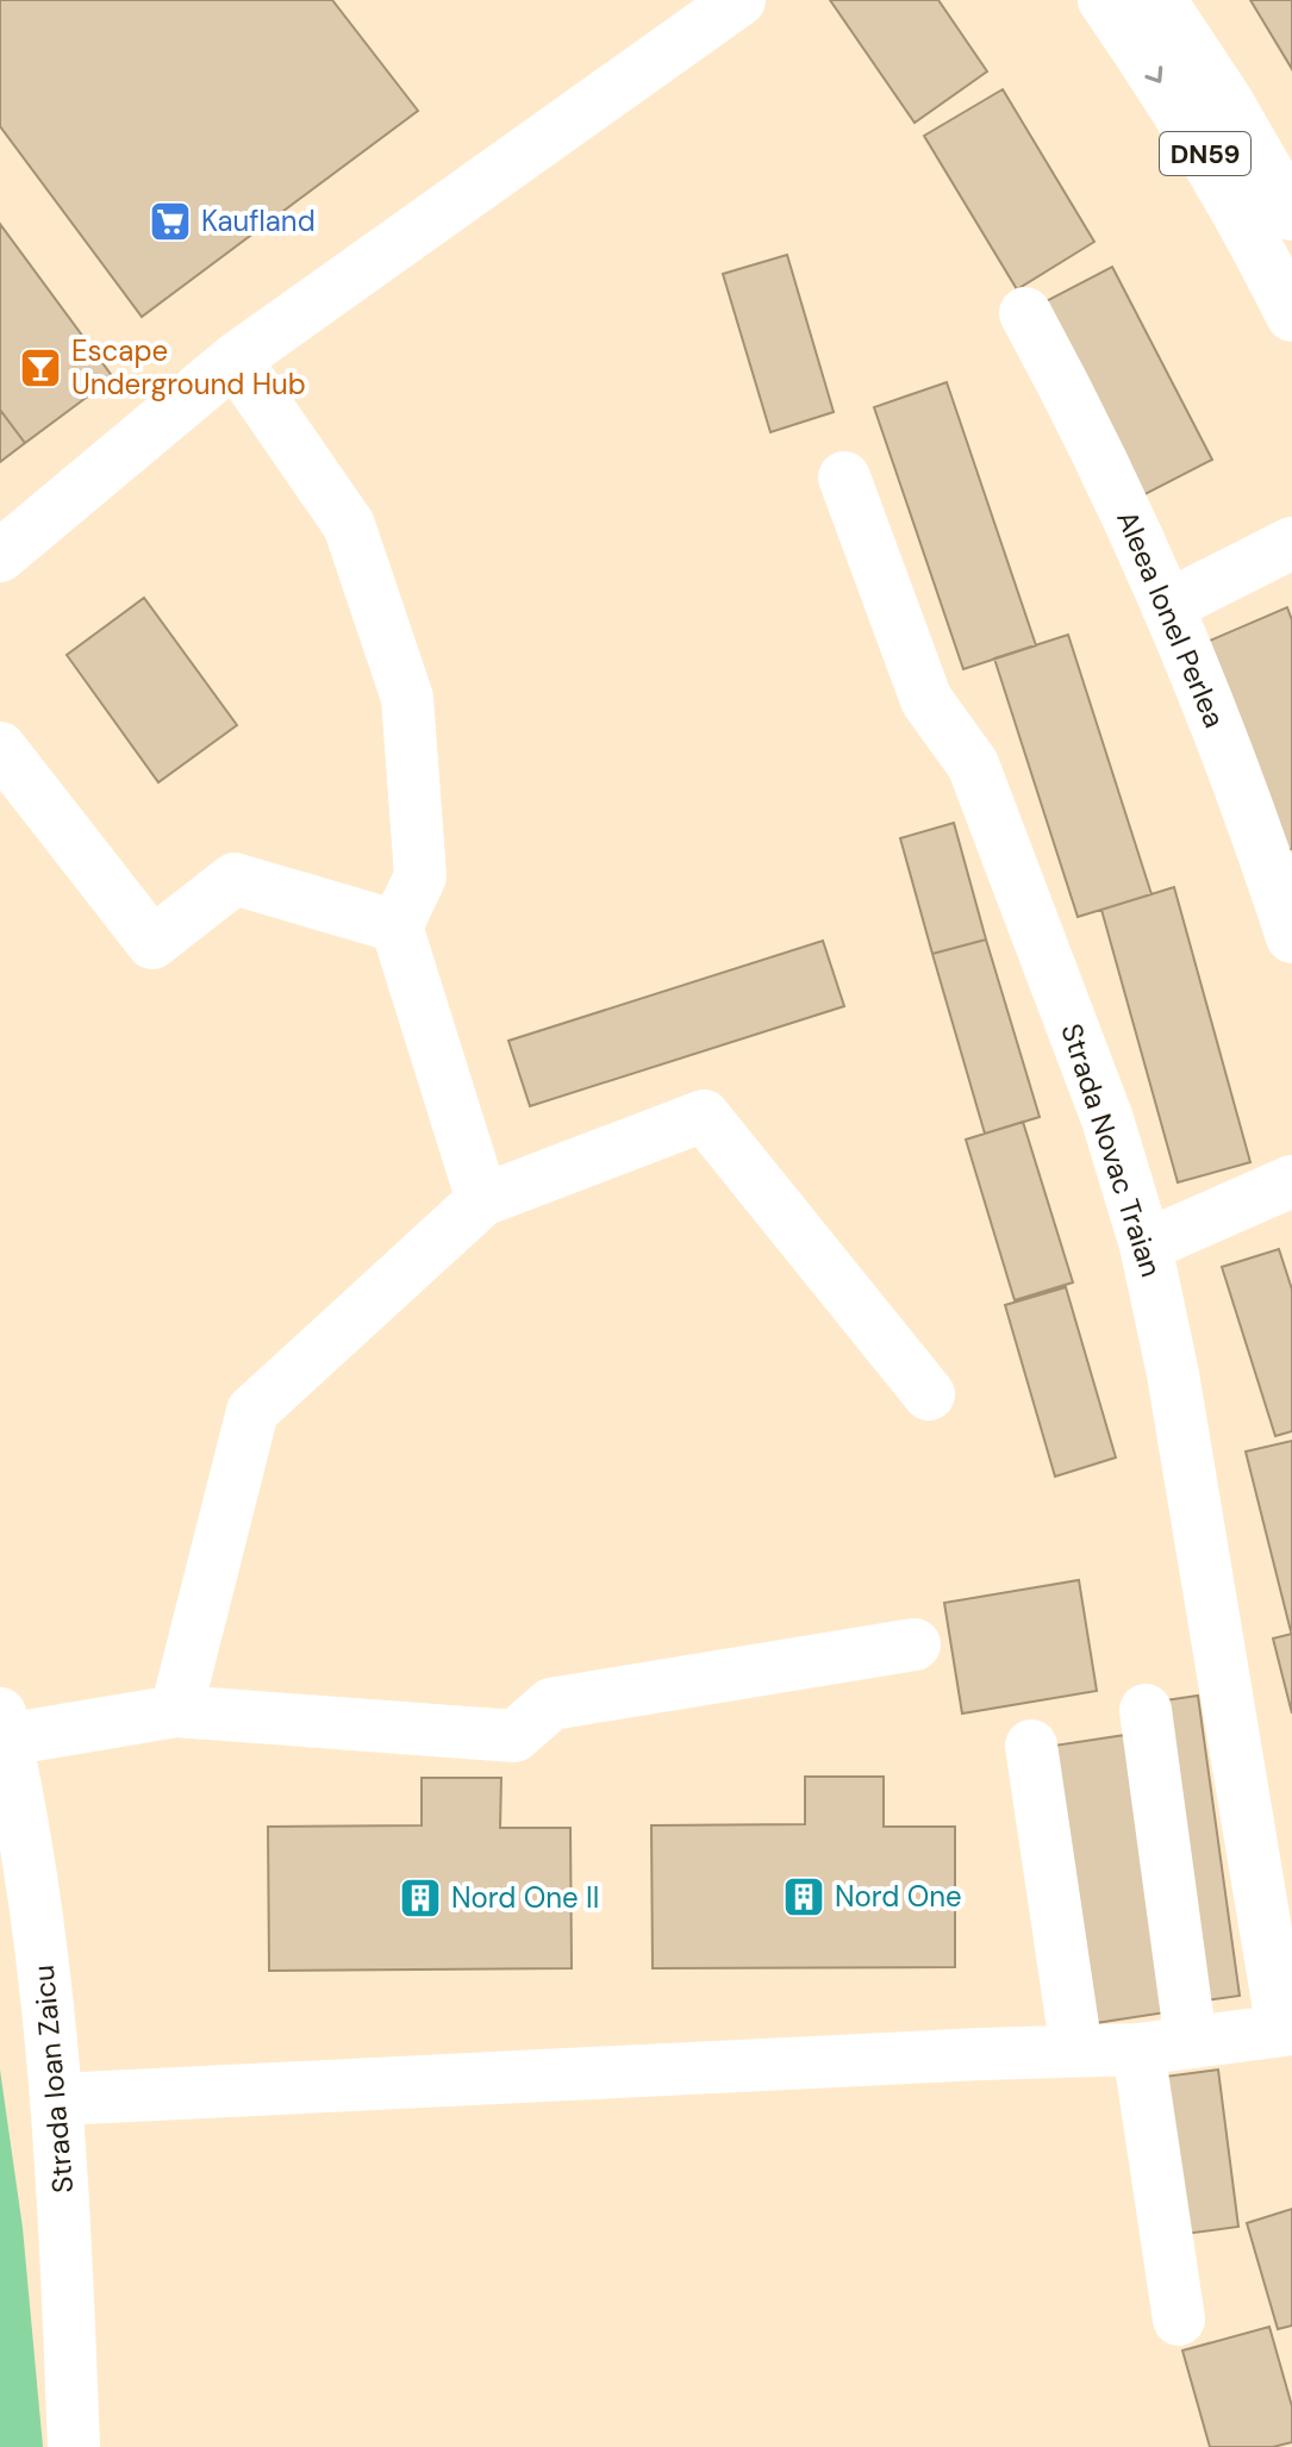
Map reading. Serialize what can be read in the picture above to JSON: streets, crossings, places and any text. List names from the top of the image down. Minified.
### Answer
{"streets":{"street":["DN59","Aleea Ionel Perlea","Strada Novac Traian","Strada Ioan Zaicu"]},"places":{"supermarket":["Kaufland"],"bar":["Escape Underground Hub"],"building":["Nord One","Nord One II"]}}
